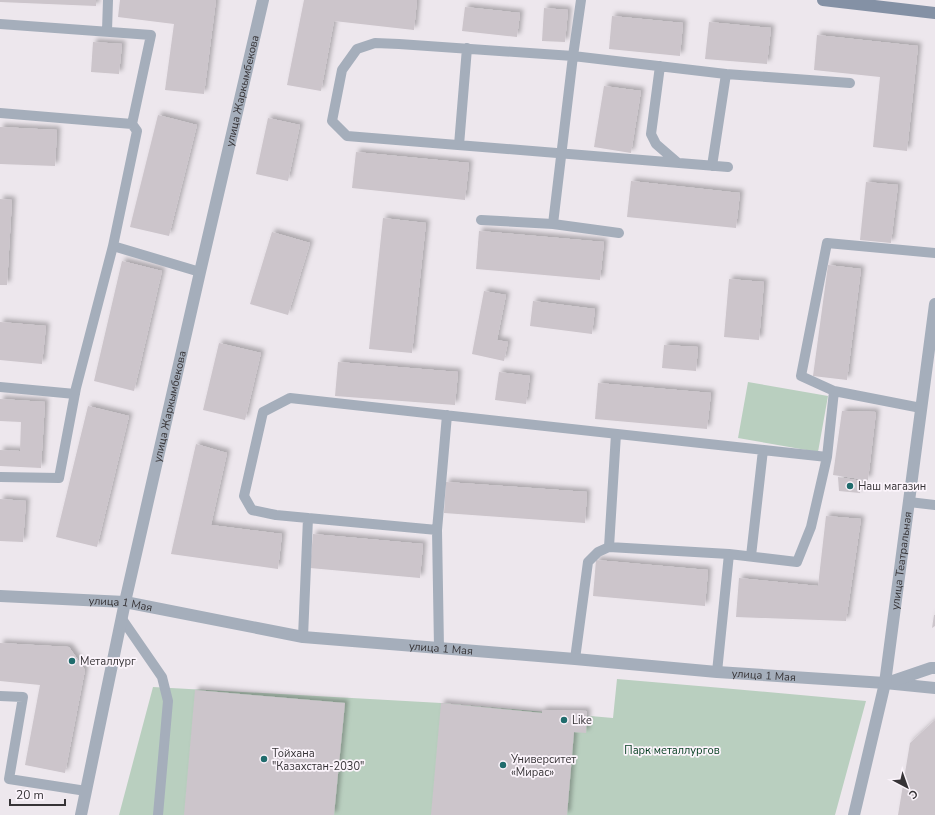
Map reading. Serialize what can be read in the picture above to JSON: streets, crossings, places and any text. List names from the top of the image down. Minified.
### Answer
{"streets":{"street":["улица Жаркымбекова","улица Театральная","улица 1 Мая"]},"crossings":[["улица Жаркымбекова","улица 1 Мая"],["улица Театральная","улица 1 Мая"]],"parks":["Парк металлургов"],"places":["Наш магазин","Металлург","Like","Тойхана \"Казахстан-2030\"","Университет «Мирас»"],"scale_bar":"20 m","north":"bottom right"}
